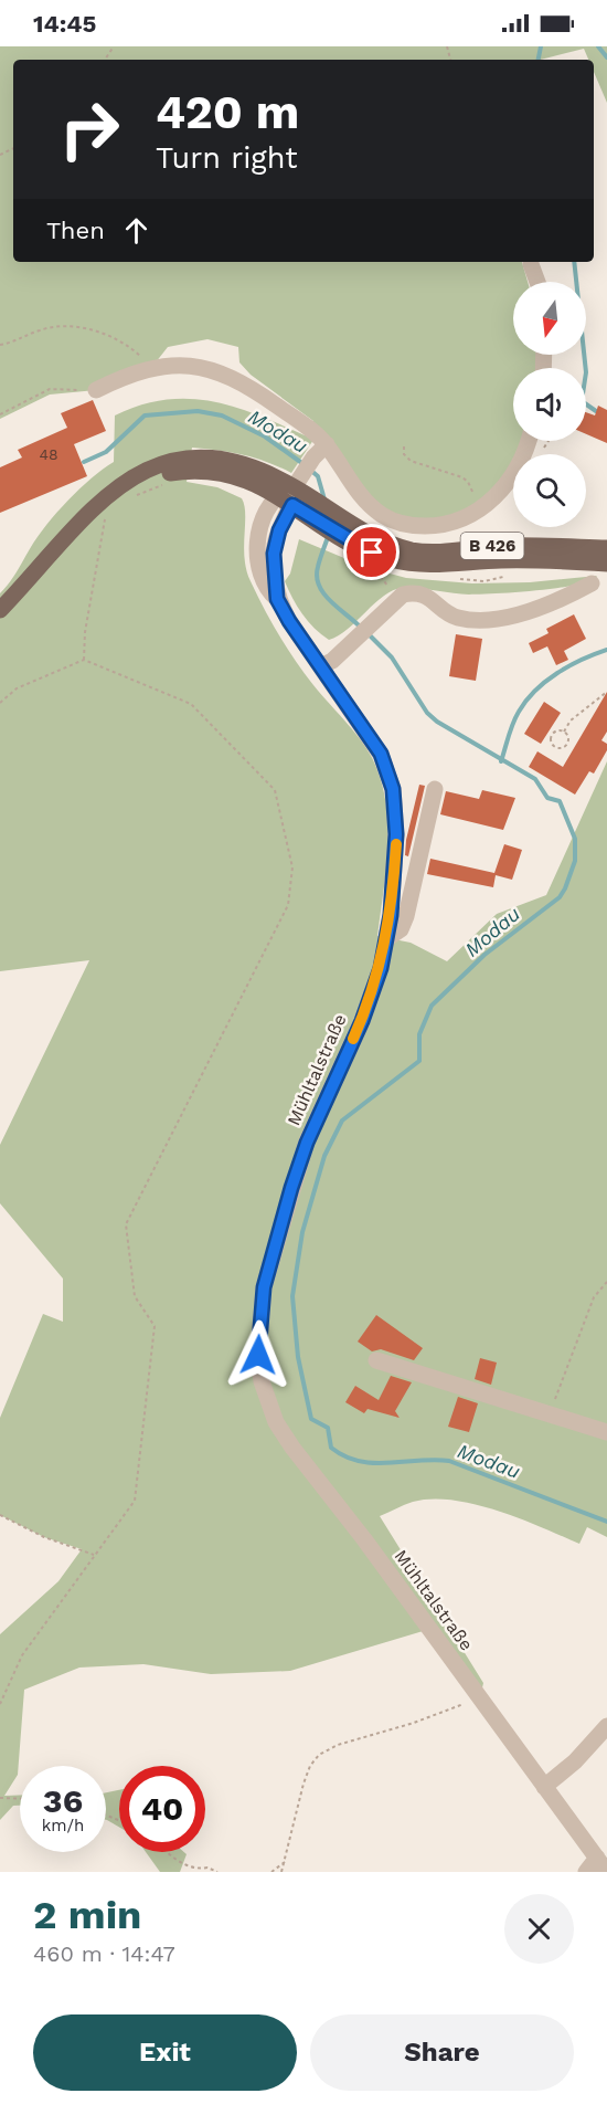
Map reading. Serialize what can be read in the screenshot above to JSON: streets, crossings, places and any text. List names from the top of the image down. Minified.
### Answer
{"streets":{"main road":["B 426"],"street":["Mühltalstraße"]},"crossings":[["B 426","Mühltalstraße"]],"water":["Modau"],"house_numbers":["48"],"north":"bottom","page":{"status":"14:45","turn":["420 m","Turn right"],"then":"Then","speed":"36 km/h","limit":"40","heading":["2 min","460 m · 14:47"],"buttons":["Exit","Share"]}}
